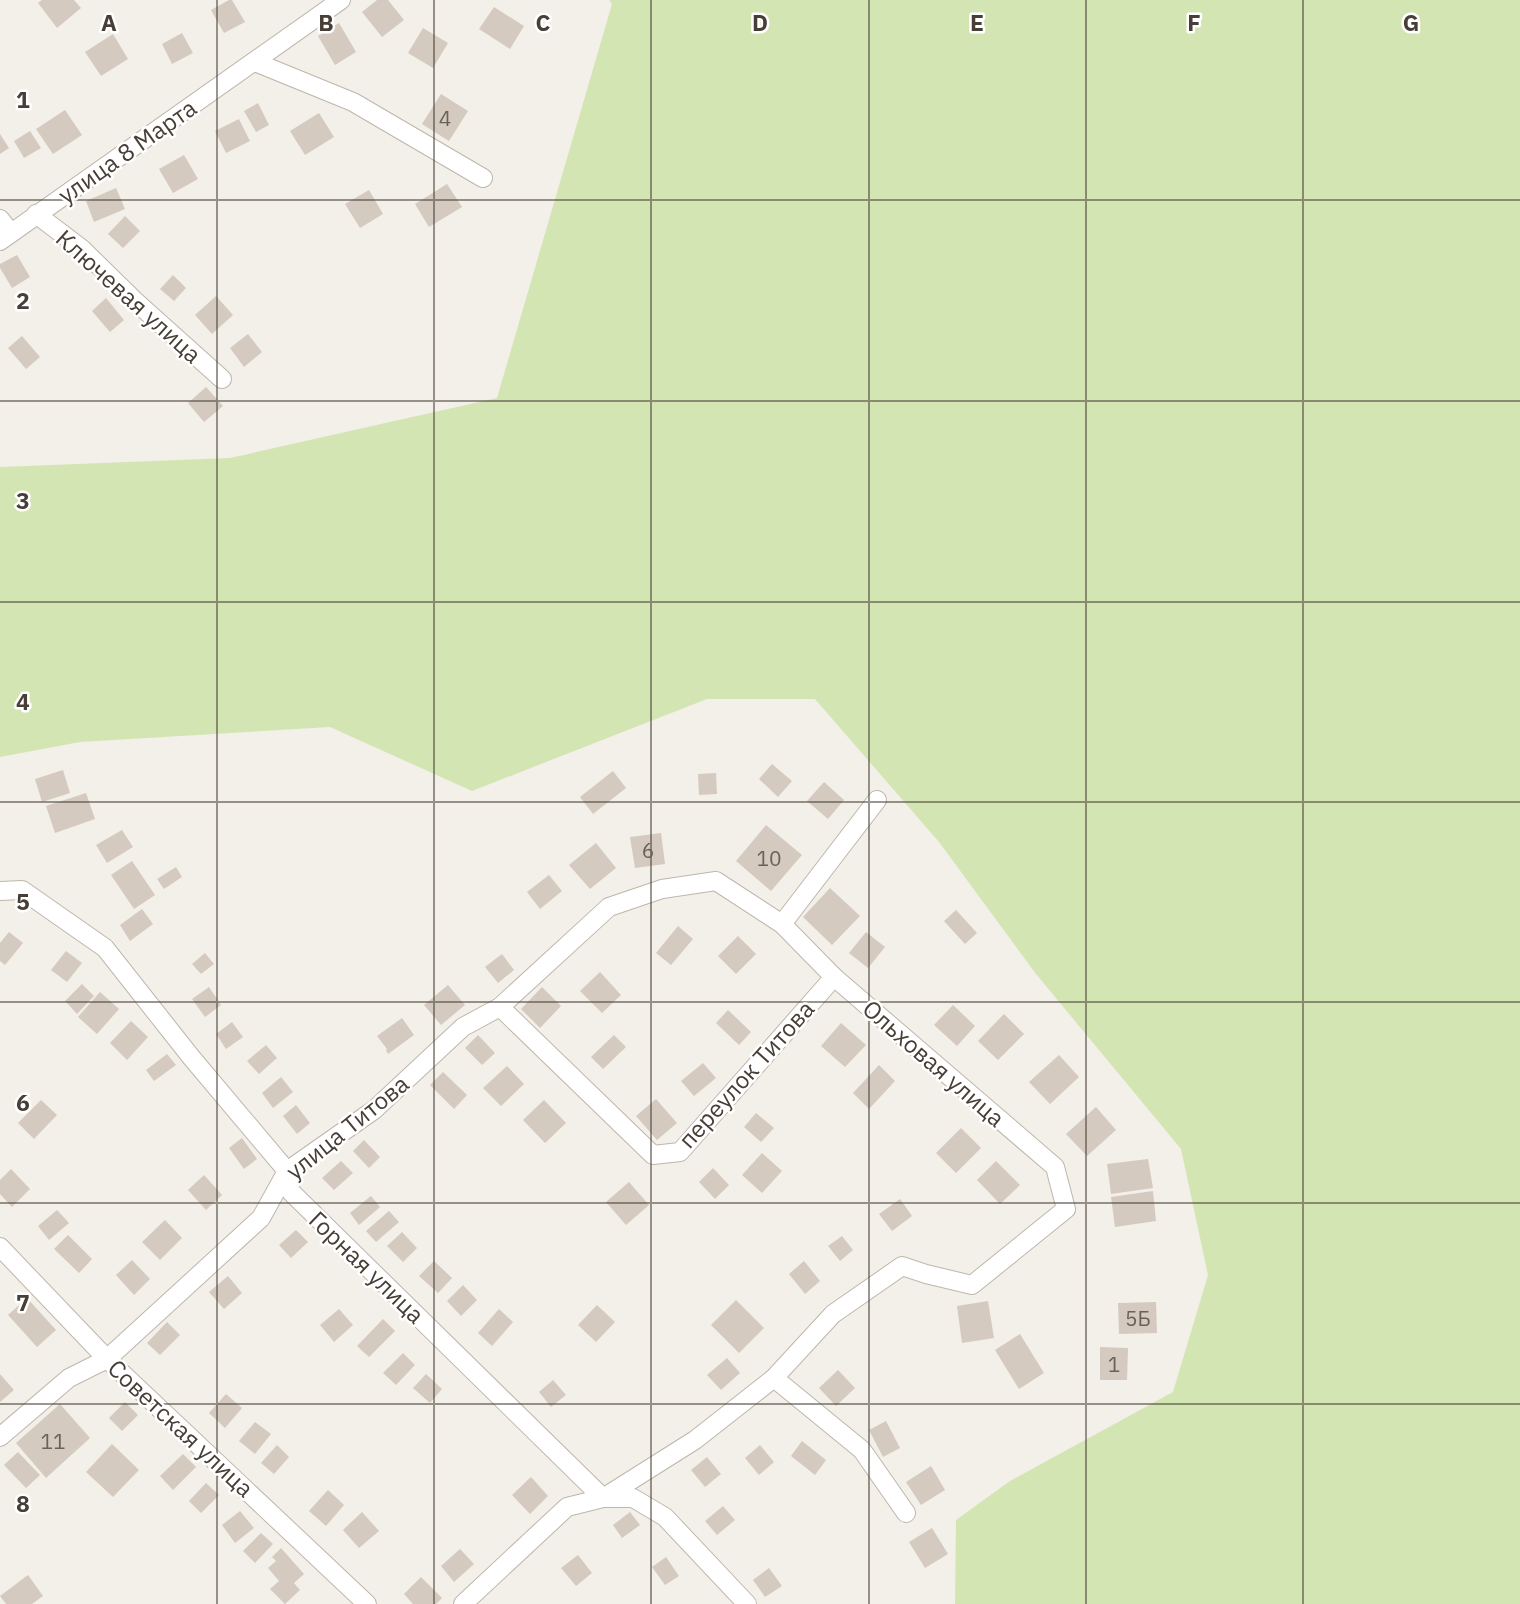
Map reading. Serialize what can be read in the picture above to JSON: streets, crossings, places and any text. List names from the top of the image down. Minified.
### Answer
{"streets":{"street":["улица 8 Марта","Ключевая улица","Ольховая улица","переулок Титова","улица Титова","Горная улица","Советская улица"]},"crossings":[["улица 8 Марта","Ключевая улица"],["Ольховая улица","переулок Титова"],["Ольховая улица","улица Титова"],["переулок Титова","улица Титова"],["улица Титова","Горная улица"],["улица Титова","Советская улица"]],"house_numbers":["4","6","10","5Б","1","11"],"grid":{"columns":["A","B","C","D","E","F","G"],"rows":["1","2","3","4","5","6","7","8"]}}
